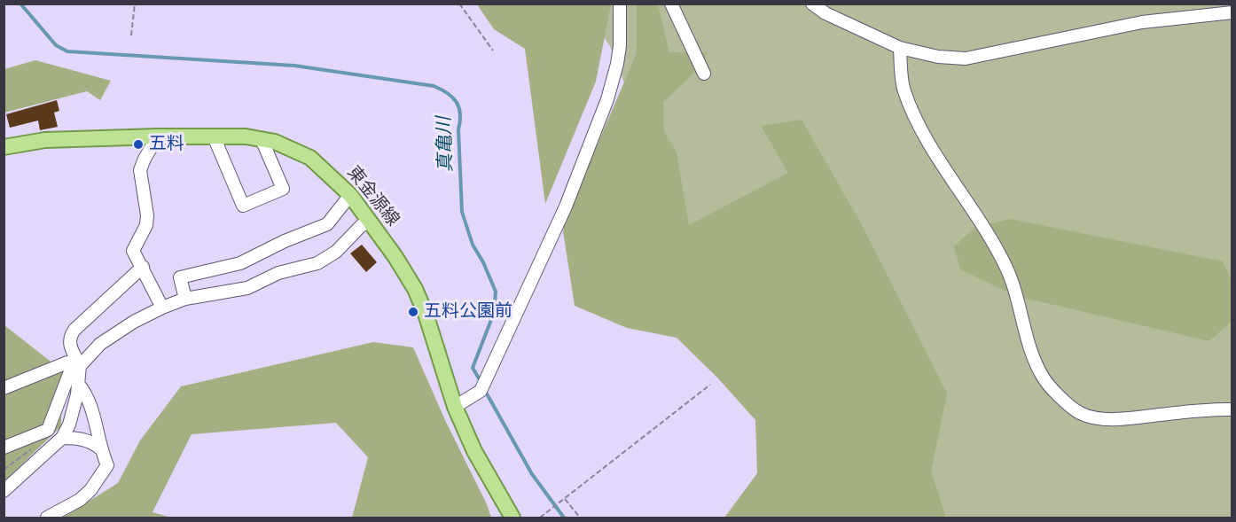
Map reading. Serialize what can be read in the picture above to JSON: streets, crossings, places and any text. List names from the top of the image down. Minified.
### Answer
{"streets":{"main road":["東金源線"]},"water":["真亀川"],"places":["五料","五料公園前"]}
